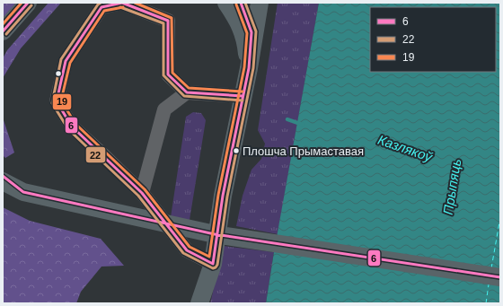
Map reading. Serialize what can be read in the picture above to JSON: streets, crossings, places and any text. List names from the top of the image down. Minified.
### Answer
{"water":["Казлякоў","Прыпяць"],"places":["Плошча Прымаставая"],"lines":["transit line 6","transit line 22","transit line 19"],"legend":["6","22","19"]}
